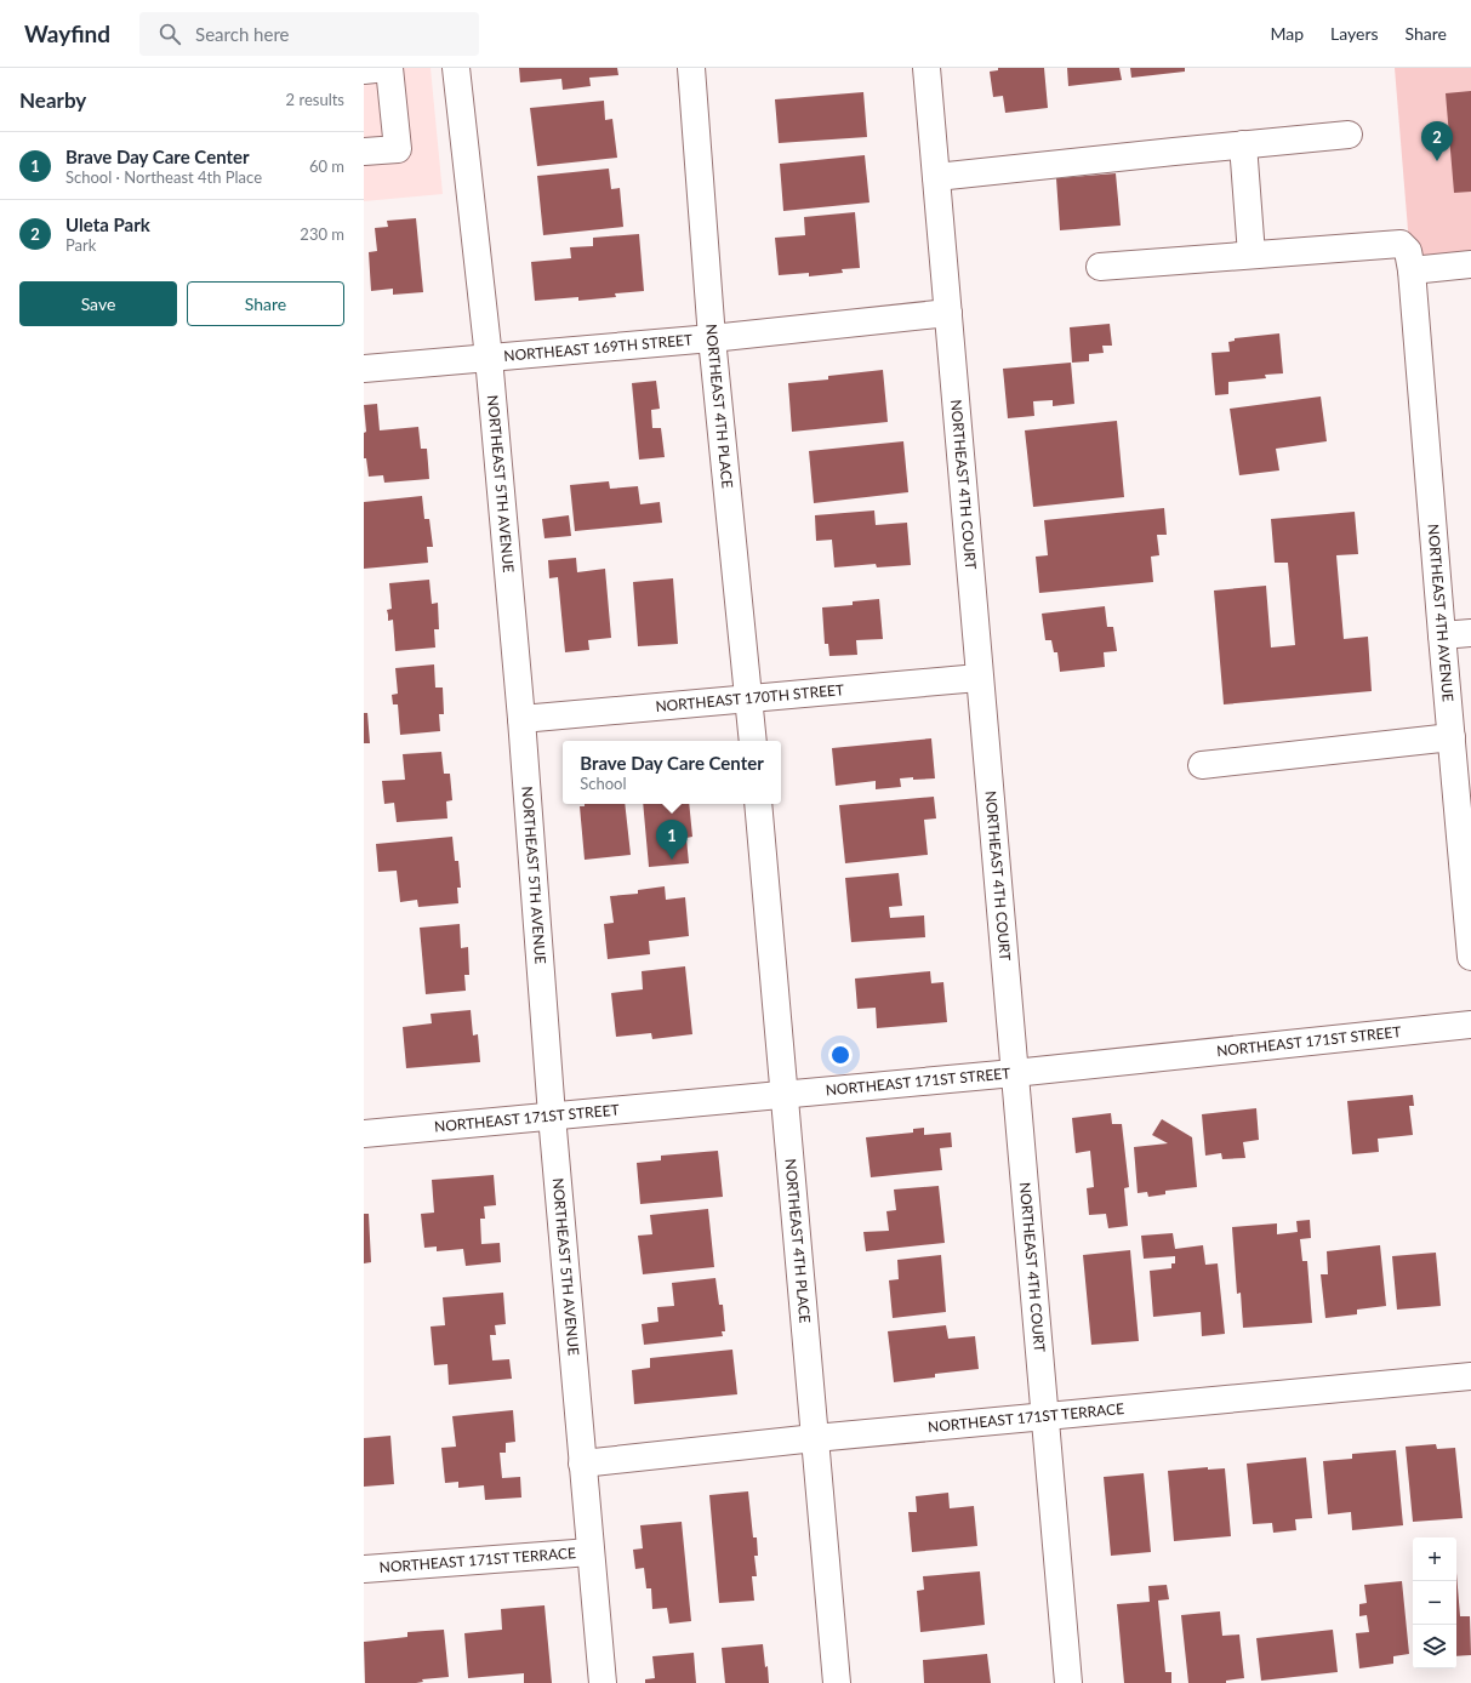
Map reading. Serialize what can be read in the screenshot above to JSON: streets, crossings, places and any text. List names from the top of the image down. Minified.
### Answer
{"streets":{"street":["NORTHEAST 169TH STREET","NORTHEAST 4TH PLACE","NORTHEAST 5TH AVENUE","NORTHEAST 4TH COURT","NORTHEAST 4TH AVENUE","NORTHEAST 170TH STREET","NORTHEAST 171ST STREET","NORTHEAST 171ST TERRACE"]},"crossings":[["NORTHEAST 169TH STREET","NORTHEAST 4TH PLACE"],["NORTHEAST 169TH STREET","NORTHEAST 5TH AVENUE"],["NORTHEAST 169TH STREET","NORTHEAST 4TH COURT"],["NORTHEAST 4TH PLACE","NORTHEAST 170TH STREET"],["NORTHEAST 4TH PLACE","NORTHEAST 171ST STREET"],["NORTHEAST 4TH PLACE","NORTHEAST 171ST TERRACE"],["NORTHEAST 5TH AVENUE","NORTHEAST 170TH STREET"],["NORTHEAST 5TH AVENUE","NORTHEAST 171ST STREET"],["NORTHEAST 5TH AVENUE","NORTHEAST 171ST TERRACE"],["NORTHEAST 4TH COURT","NORTHEAST 170TH STREET"],["NORTHEAST 4TH COURT","NORTHEAST 171ST STREET"],["NORTHEAST 4TH COURT","NORTHEAST 171ST TERRACE"]],"page":{"header":"Wayfind","search":"Search here","nav":["Map","Layers","Share"],"heading":["Nearby","2 results"],"pins":["2","1"],"list":[{"mark":"1","name":"Brave Day Care Center","note":"School · Northeast 4th Place","value":"60 m"},{"mark":"2","name":"Uleta Park","note":"Park","value":"230 m"}],"buttons":["Save","Share"],"popup":["Brave Day Care Center","School"],"map_buttons":["+","−"]}}
